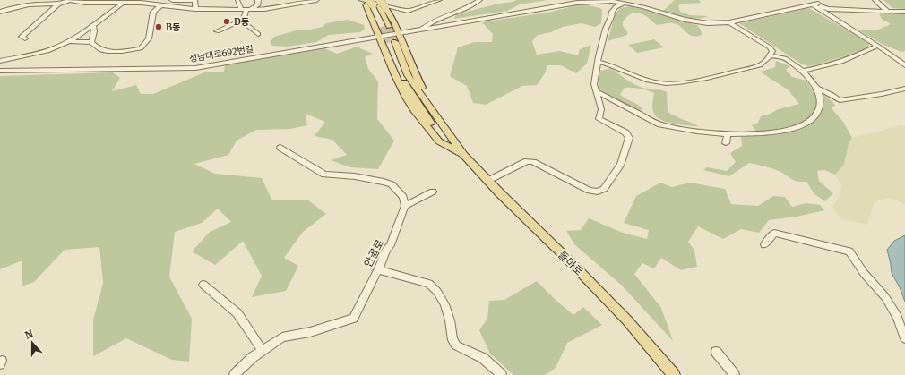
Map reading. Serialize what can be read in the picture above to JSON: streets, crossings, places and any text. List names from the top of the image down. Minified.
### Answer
{"streets":{"main road":["돌마로"],"street":["성남대로692번길","안골로"]},"places":["D동","B동"],"north":"top"}
